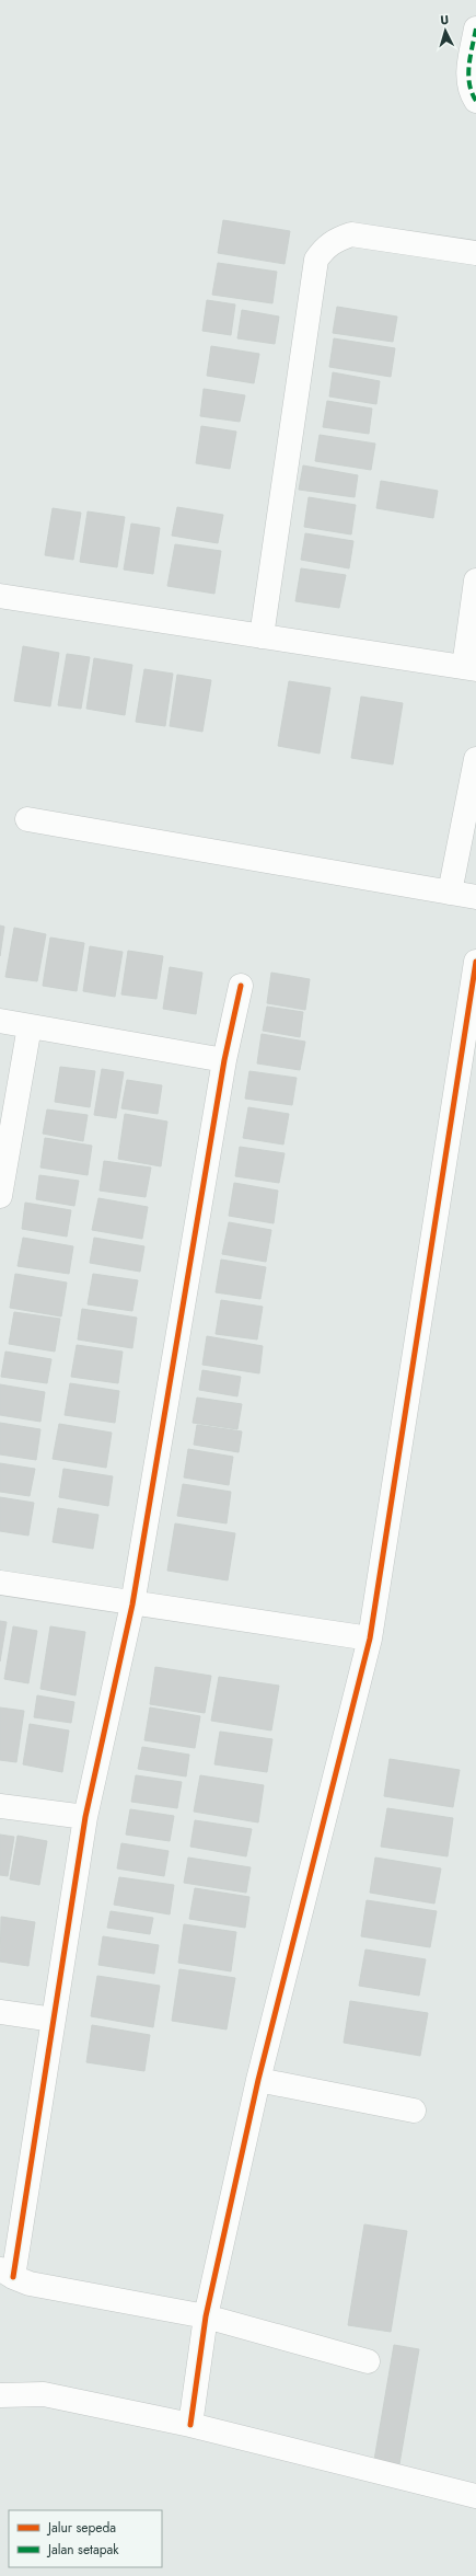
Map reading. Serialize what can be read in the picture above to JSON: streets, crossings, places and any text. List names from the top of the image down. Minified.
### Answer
{"legend":["Jalur sepeda","Jalan setapak"],"north":"top"}
